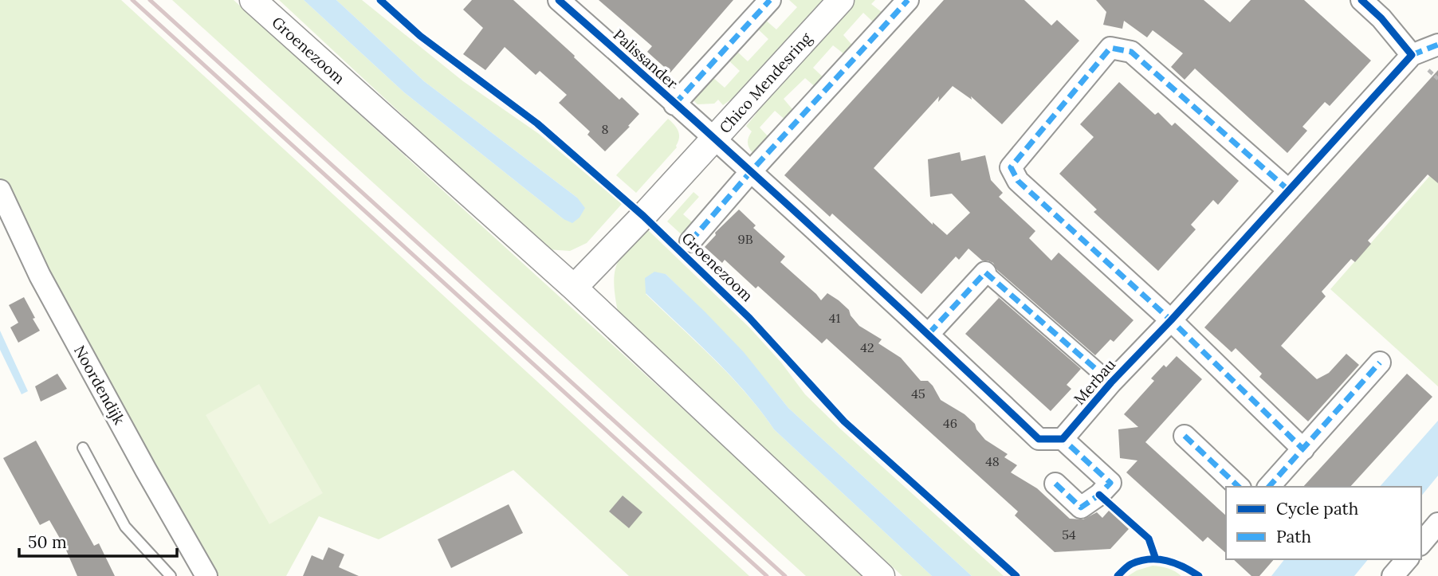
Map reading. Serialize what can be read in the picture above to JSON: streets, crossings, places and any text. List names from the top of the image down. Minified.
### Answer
{"streets":{"street":["Groenezoom","Palissander","Chico Mendesring","Merbau","Noordendijk"]},"crossings":[["Groenezoom","Chico Mendesring"],["Palissander","Chico Mendesring"]],"house_numbers":["8","9B","41","42","45","46","48","54"],"legend":["Cycle path","Path"],"scale_bar":"50 m"}
